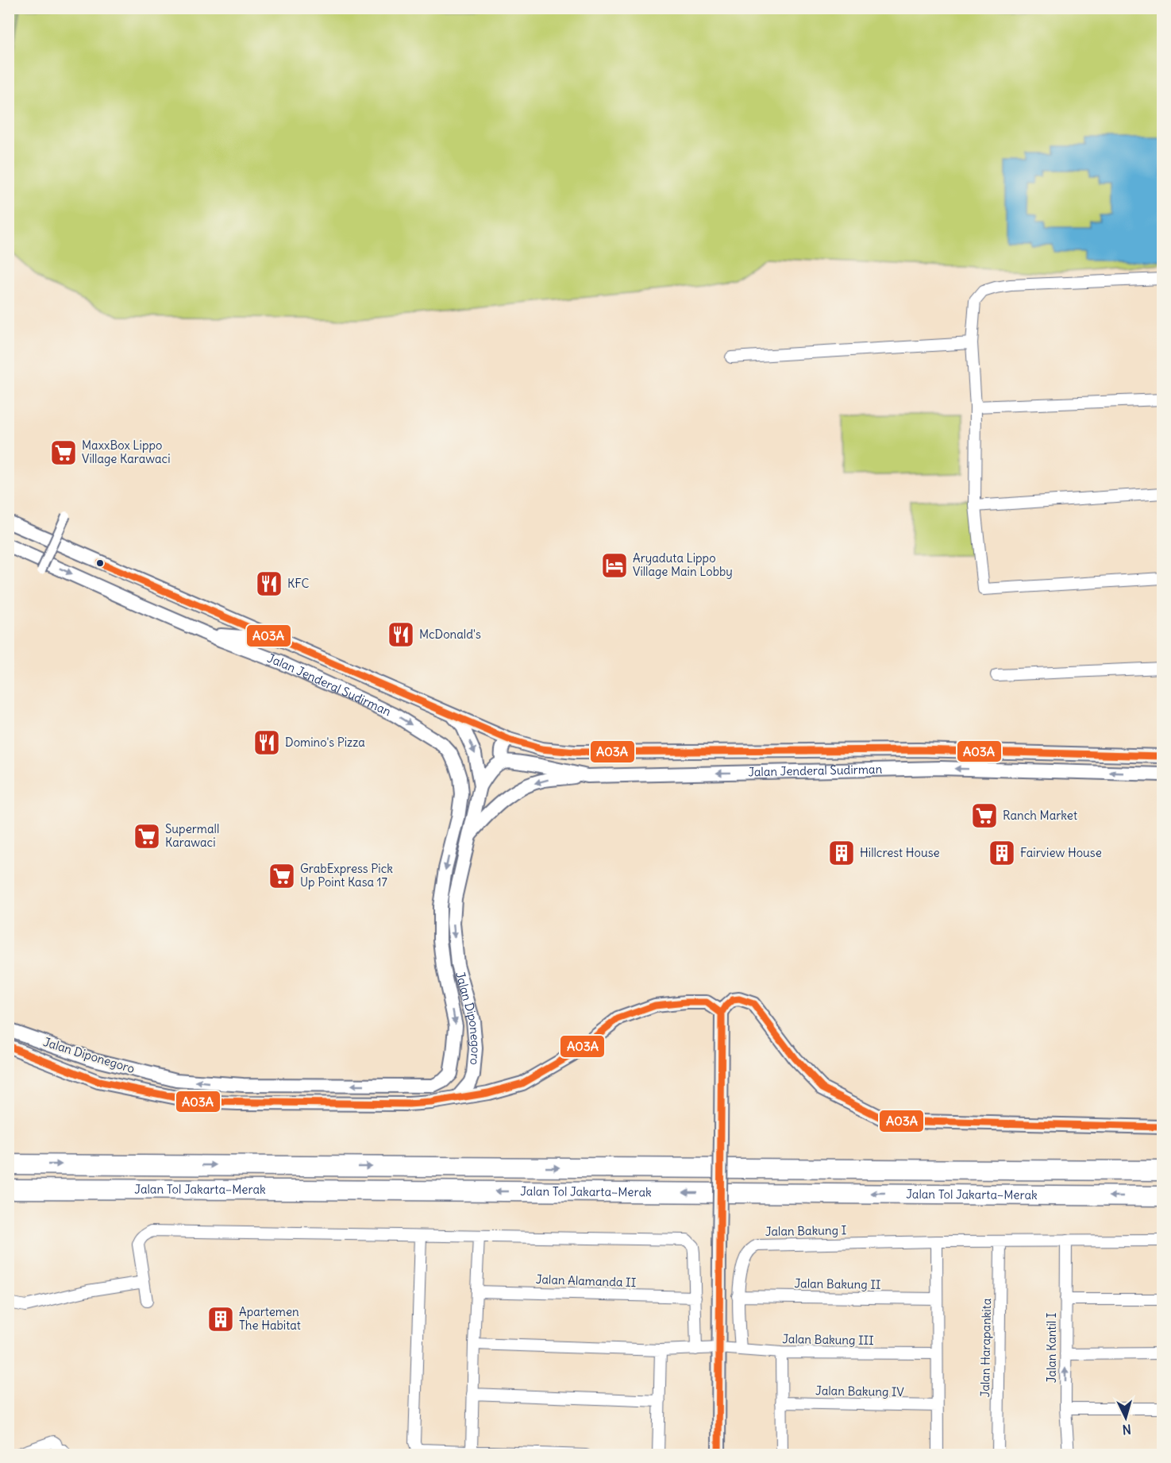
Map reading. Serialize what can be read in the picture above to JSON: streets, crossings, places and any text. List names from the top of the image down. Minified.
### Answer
{"streets":{"highway":["Jalan Tol Jakarta–Merak"],"street":["Jalan Jenderal Sudirman","Jalan Diponegoro","Jalan Bakung I","Jalan Alamanda II","Jalan Bakung II","Jalan Bakung III","Jalan Harapankita","Jalan Kantil I","Jalan Bakung IV"]},"crossings":[["Jalan Jenderal Sudirman","Jalan Diponegoro"],["Jalan Bakung I","Jalan Bakung II"],["Jalan Bakung I","Jalan Bakung III"],["Jalan Bakung I","Jalan Harapankita"],["Jalan Bakung I","Jalan Kantil I"]],"places":{"supermarket":["MaxxBox Lippo Village Karawaci","Ranch Market","Supermall Karawaci","GrabExpress Pick Up Point Kasa 17"],"hotel":["Aryaduta Lippo Village Main Lobby"],"restaurant":["KFC","McDonald's","Domino's Pizza"],"building":["Hillcrest House","Fairview House","Apartemen The Habitat"]},"lines":["transit line A03A"],"north":"bottom"}
